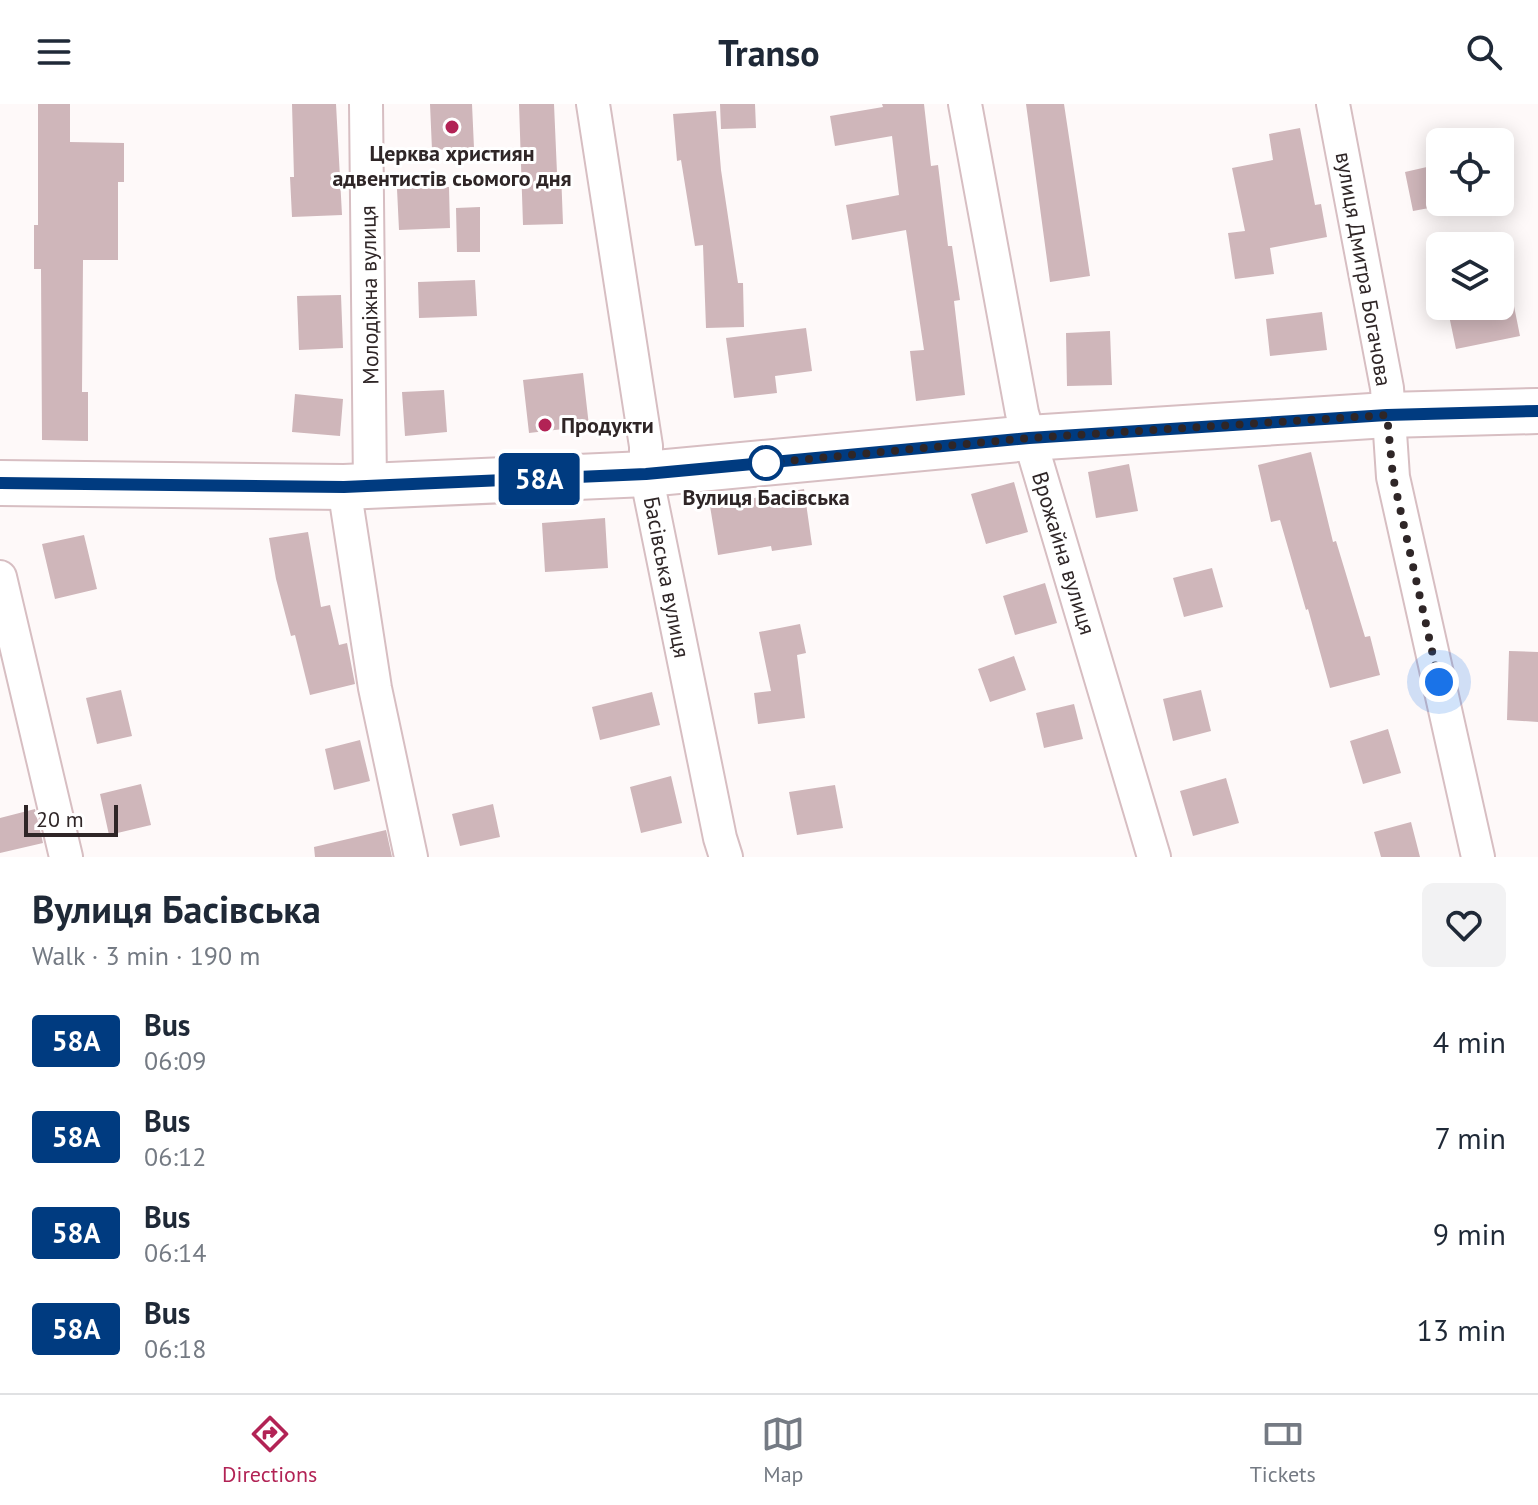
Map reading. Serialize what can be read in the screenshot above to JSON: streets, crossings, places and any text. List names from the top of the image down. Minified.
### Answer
{"streets":{"street":["вулиця Дмитра Богачова","Молодіжна вулиця","Врожайна вулиця","Басівська вулиця"]},"places":["Церква християн адвентистів сьомого дня","Продукти","Вулиця Басівська"],"lines":["bus line 58А"],"scale_bar":"20 m","page":{"header":"Transo","on_map":"58А","scale":"20 m","heading":["Вулиця Басівська","Walk · 3 min · 190 m"],"list":[{"mark":"58А","name":"Bus","note":"06:09","value":"4 min"},{"mark":"58А","name":"Bus","note":"06:12","value":"7 min"},{"mark":"58А","name":"Bus","note":"06:14","value":"9 min"},{"mark":"58А","name":"Bus","note":"06:18","value":"13 min"}],"tabs":["Directions","Map","Tickets"]}}
